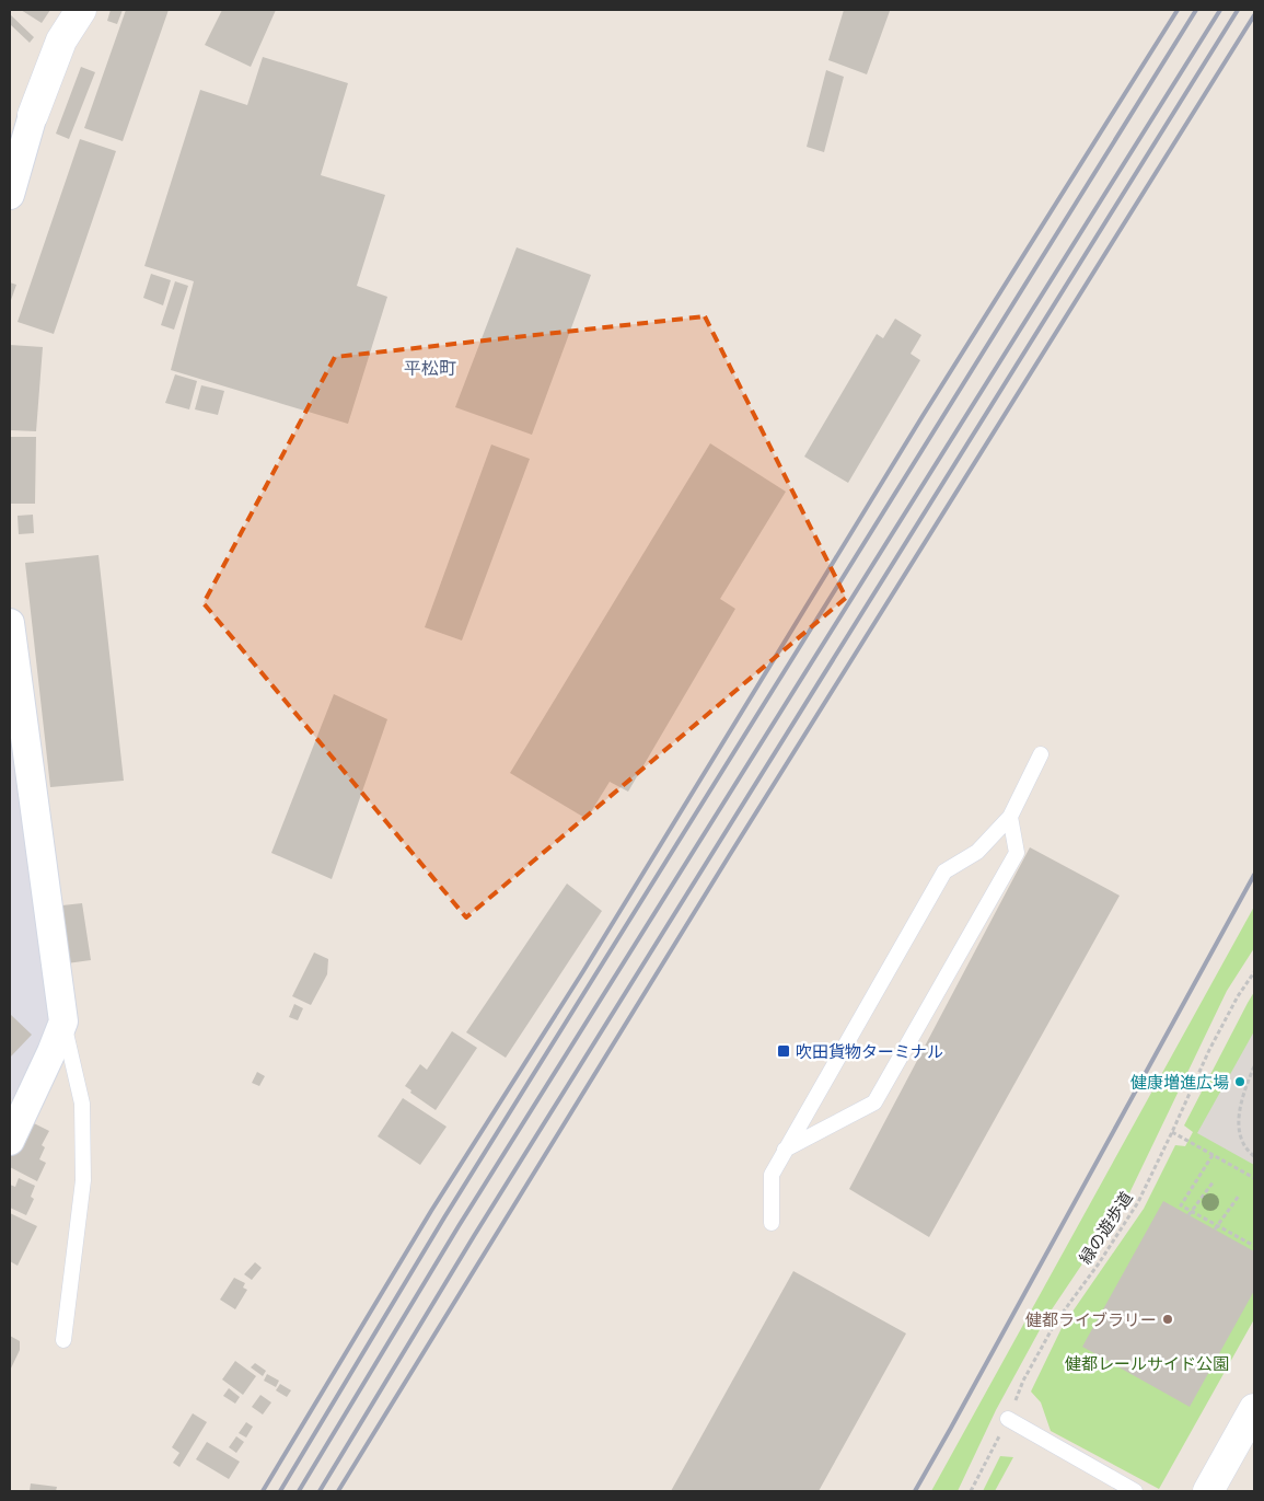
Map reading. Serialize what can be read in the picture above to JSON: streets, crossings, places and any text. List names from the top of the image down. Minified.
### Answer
{"streets":{"path":["緑の遊歩道"]},"districts":["平松町"],"parks":["健都レールサイド公園"],"places":{"transit":["吹田貨物ターミナル"],"other":["健康増進広場","健都ライブラリー"]}}
